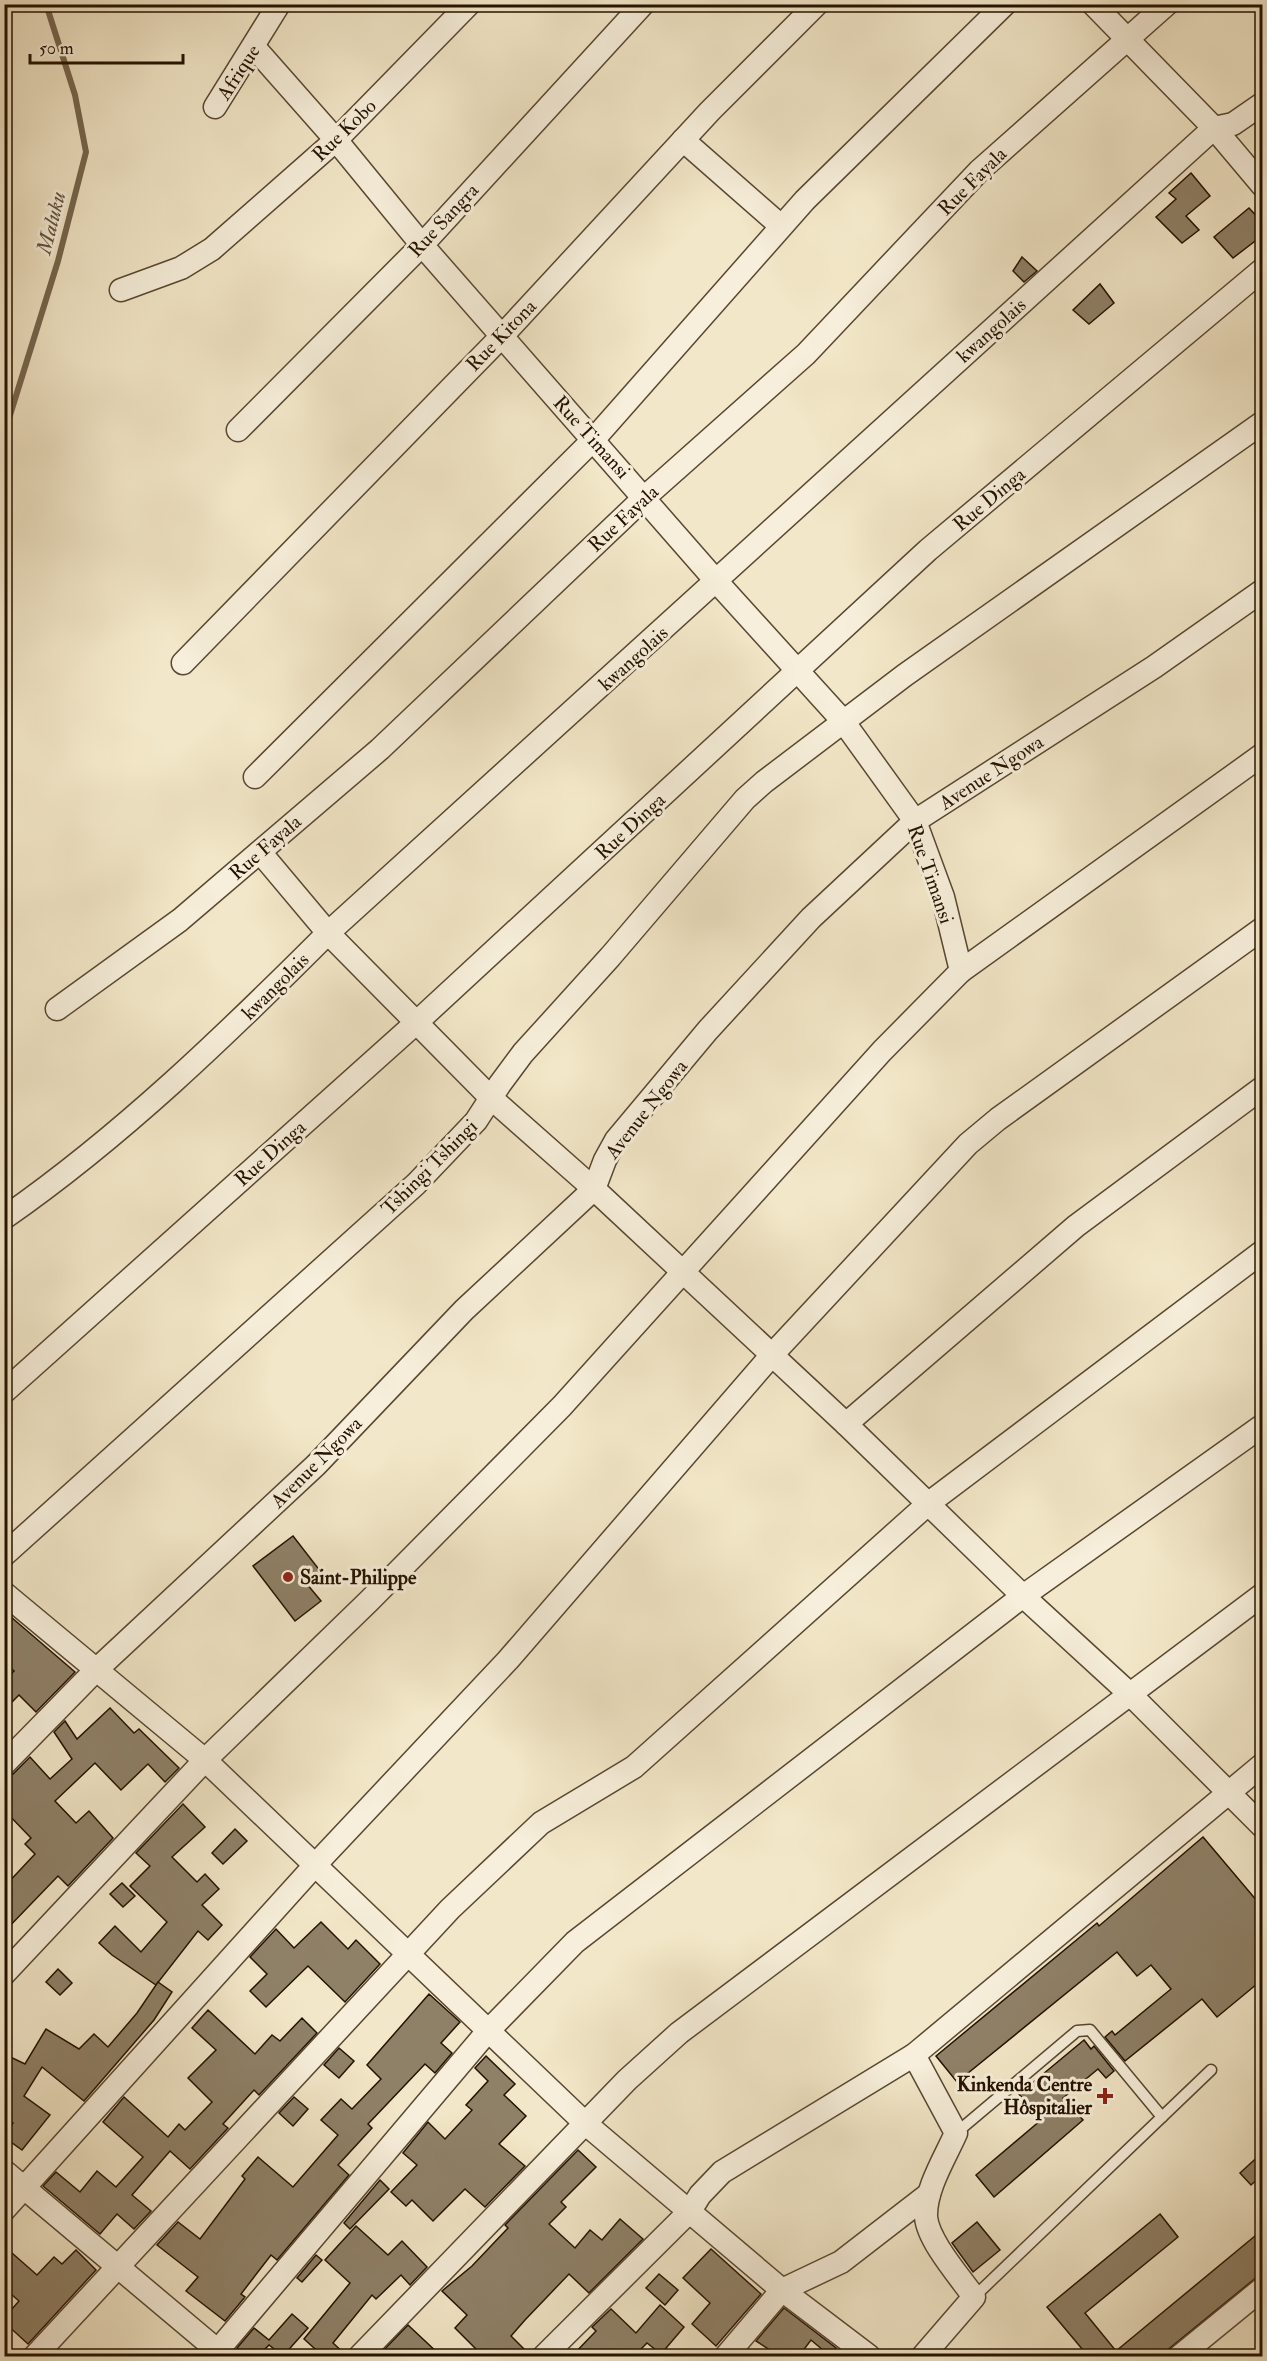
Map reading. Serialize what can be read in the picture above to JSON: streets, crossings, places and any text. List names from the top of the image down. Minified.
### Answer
{"streets":{"street":["Afrique","Rue Kobo","Rue Fayala","Rue Sangra","kwangolais","Rue Kitona","Rue Timansi","Rue Dinga","Avenue Ngowa","Tshingi Tshingi"]},"crossings":[["Afrique","Rue Timansi"],["Rue Kobo","Rue Timansi"],["Rue Fayala","Rue Timansi"],["Rue Sangra","Rue Timansi"],["kwangolais","Rue Timansi"],["Rue Kitona","Rue Timansi"],["Rue Timansi","Rue Dinga"],["Rue Timansi","Avenue Ngowa"],["Rue Timansi","Tshingi Tshingi"]],"water":["Maluku"],"places":{"other":["Saint-Philippe"],"health":["Kinkenda Centre Hôspitalier"]},"scale_bar":"50 m"}
